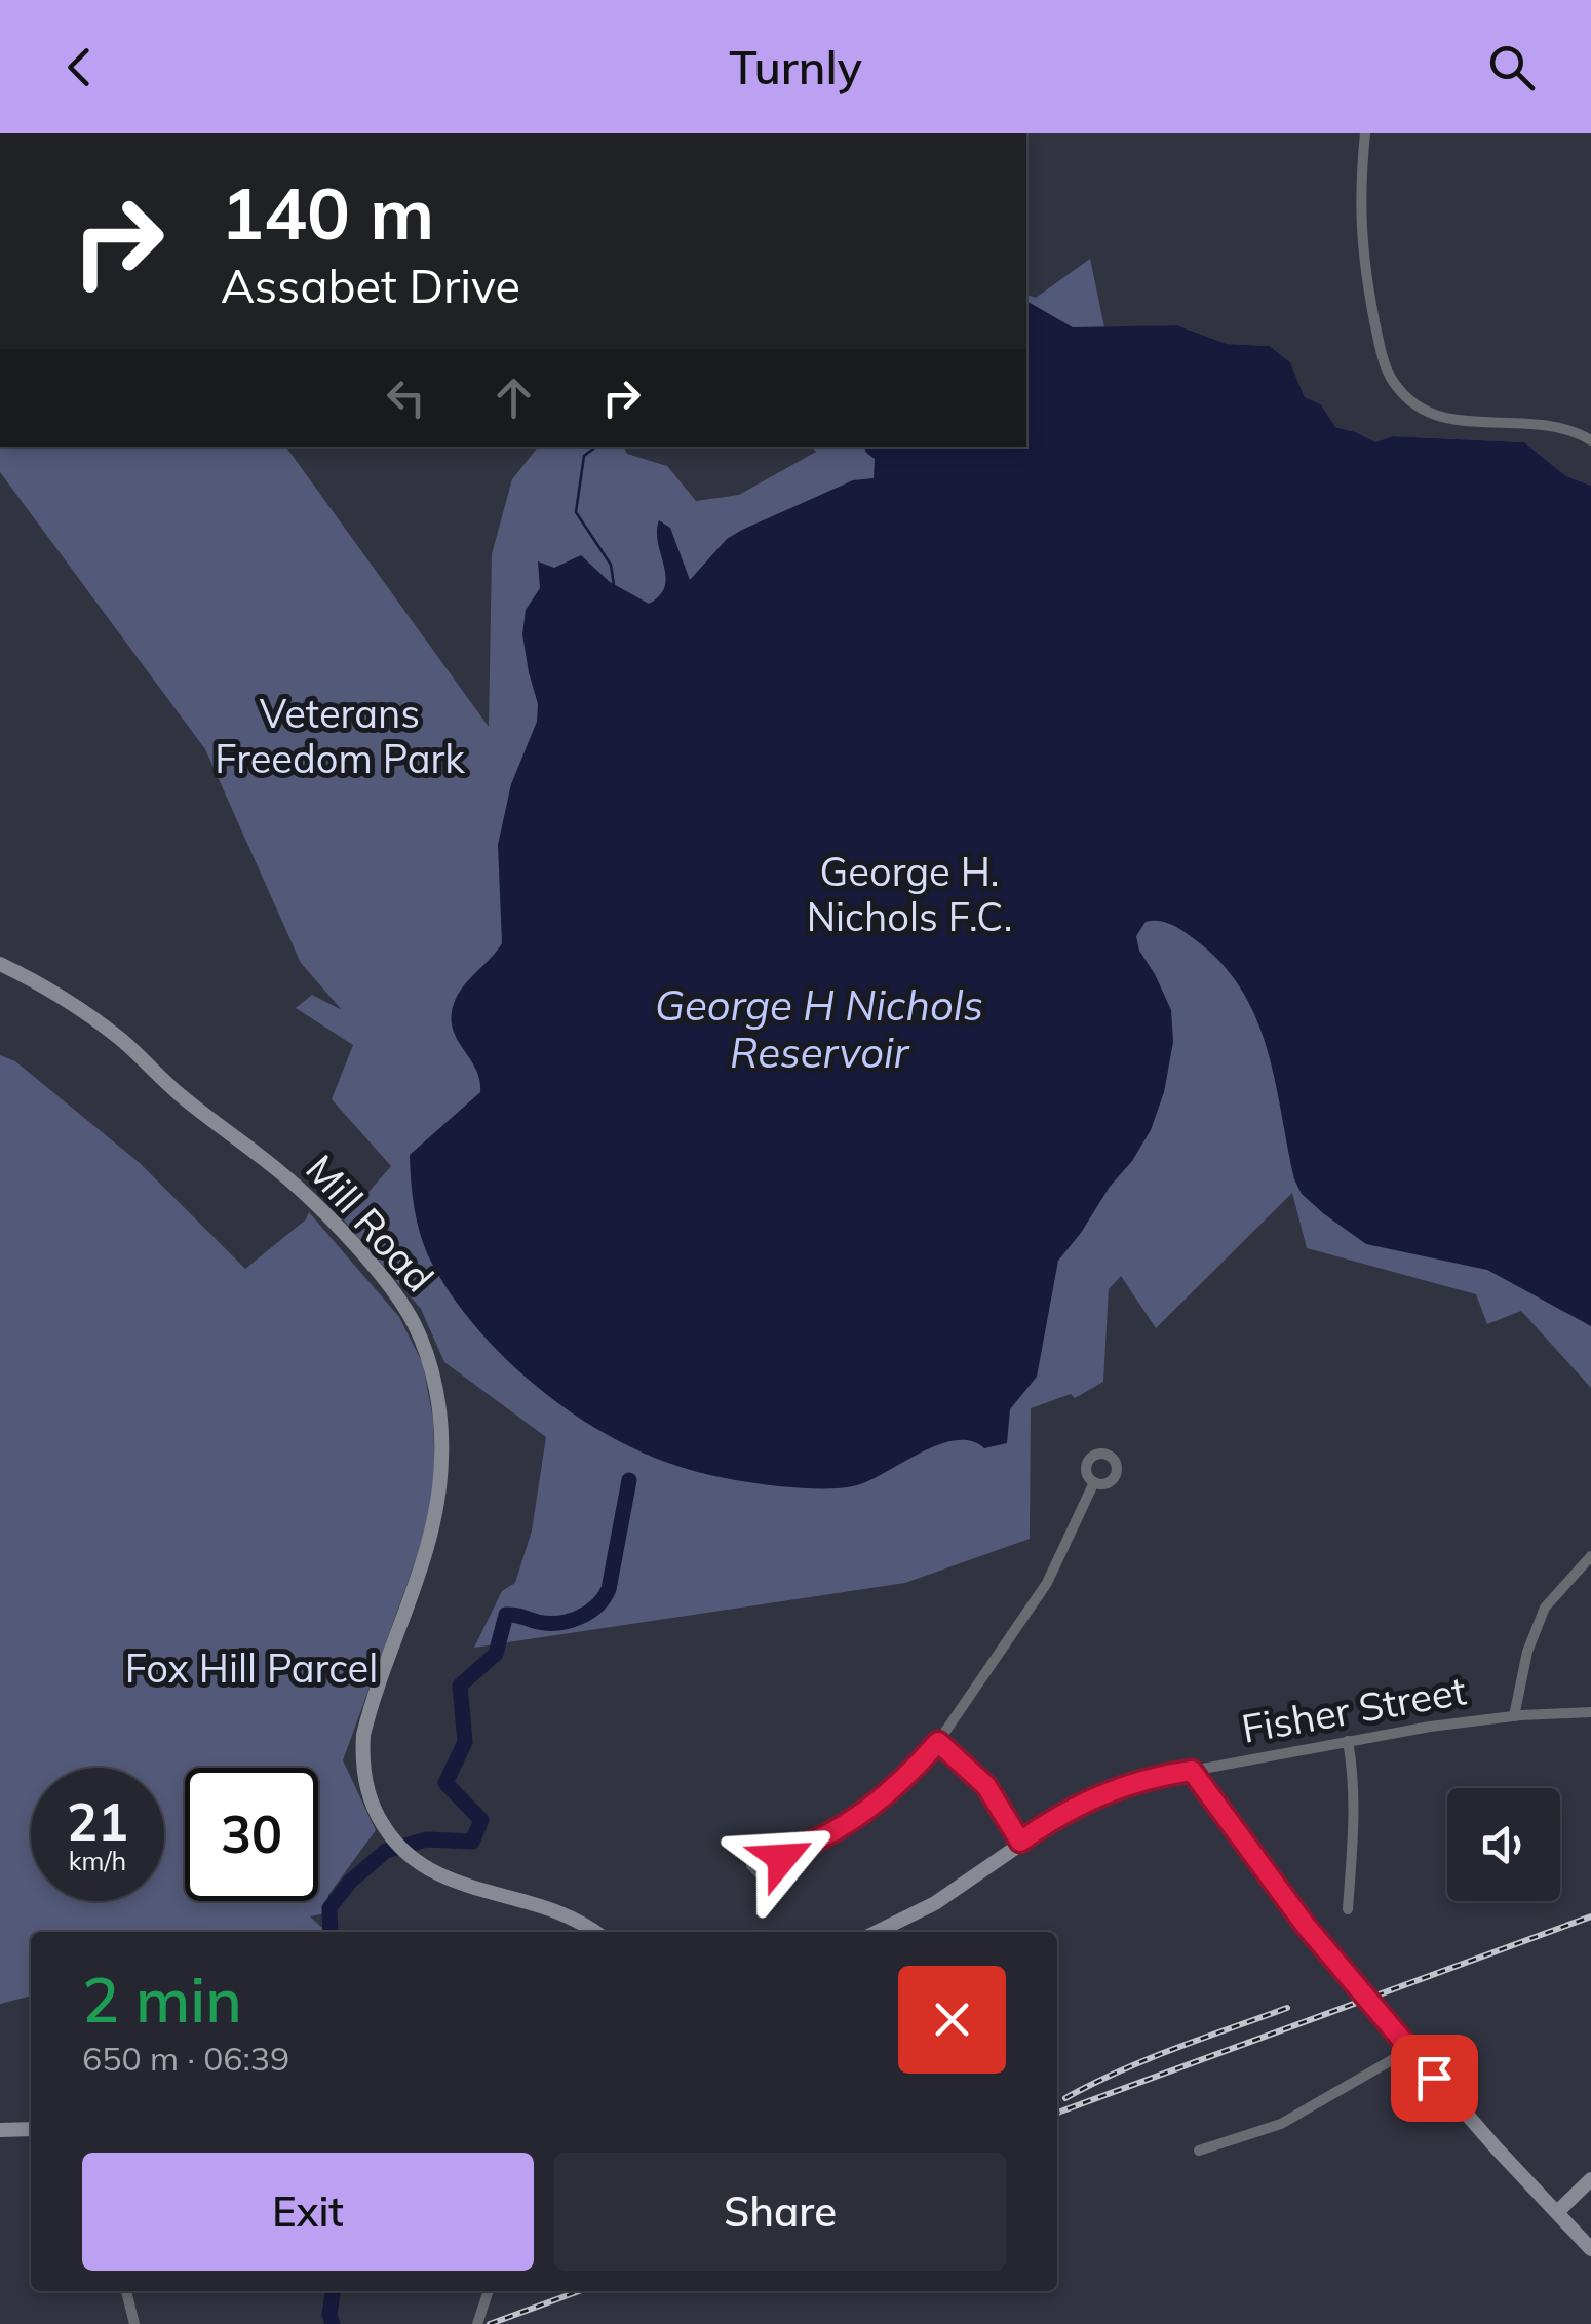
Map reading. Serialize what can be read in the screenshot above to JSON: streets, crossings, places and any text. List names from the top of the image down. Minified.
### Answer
{"streets":{"street":["Mill Road","Fisher Street"]},"water":["George H Nichols Reservoir"],"parks":["Veterans Freedom Park","George H. Nichols F.C.","Fox Hill Parcel"],"page":{"header":"Turnly","turn":["140 m","Assabet Drive"],"speed":"21 km/h","limit":"30","heading":["2 min","650 m · 06:39"],"buttons":["Exit","Share"]}}
